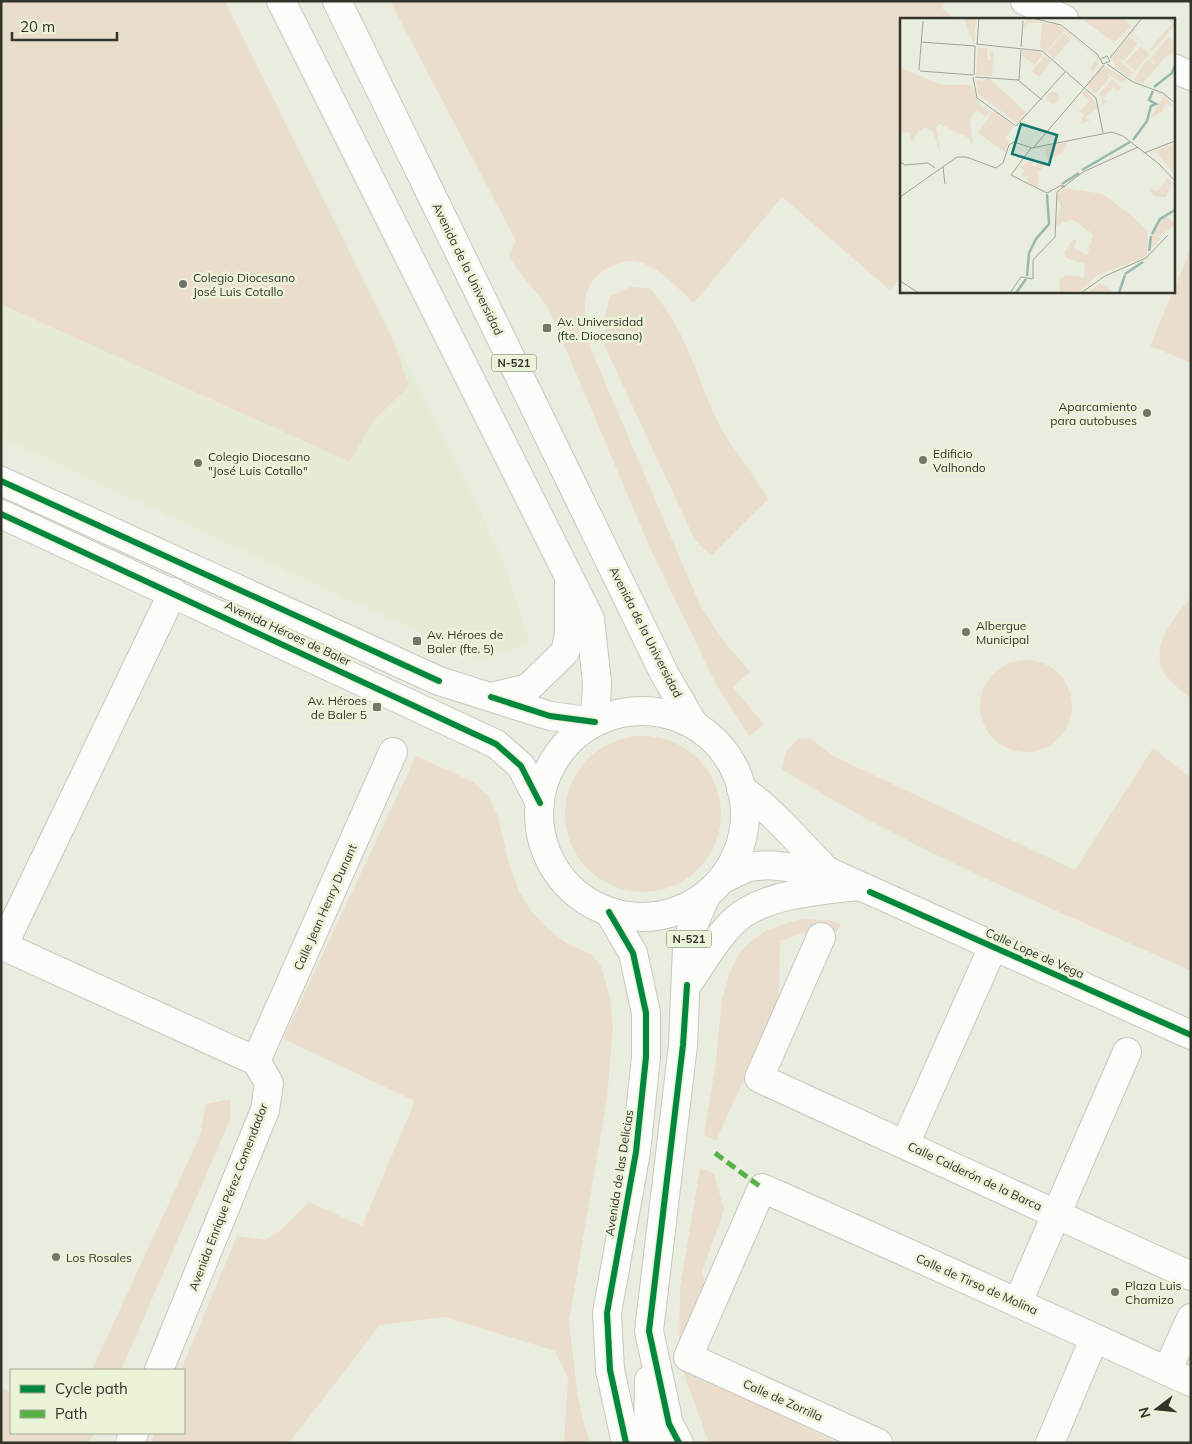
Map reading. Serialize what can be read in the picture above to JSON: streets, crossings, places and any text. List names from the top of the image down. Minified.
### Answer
{"streets":{"main road":["Avenida de la Universidad","N-521","Avenida Héroes de Baler","Calle Jean Henry Dunant","Calle Lope de Vega","Avenida de las Delicias","Calle Calderón de la Barca","Avenida Enrique Pérez Comendador","Calle de Tirso de Molina","Calle de Zorrilla"]},"crossings":[["N-521","Calle Lope de Vega"],["Avenida Héroes de Baler","Calle Lope de Vega"],["Calle Jean Henry Dunant","Avenida Enrique Pérez Comendador"],["Calle Lope de Vega","Avenida de las Delicias"],["Calle de Tirso de Molina","Calle de Zorrilla"]],"places":{"other":["Colegio Diocesano José Luis Cotallo","Aparcamiento para autobuses","Edificio Valhondo","Colegio Diocesano \"José Luis Cotallo\"","Albergue Municipal","Los Rosales","Plaza Luis Chamizo"],"transit":["Av. Universidad (fte. Diocesano)","Av. Héroes de Baler (fte. 5)","Av. Héroes de Baler 5"]},"legend":["Cycle path","Path"],"scale_bar":"20 m","north":"left"}
